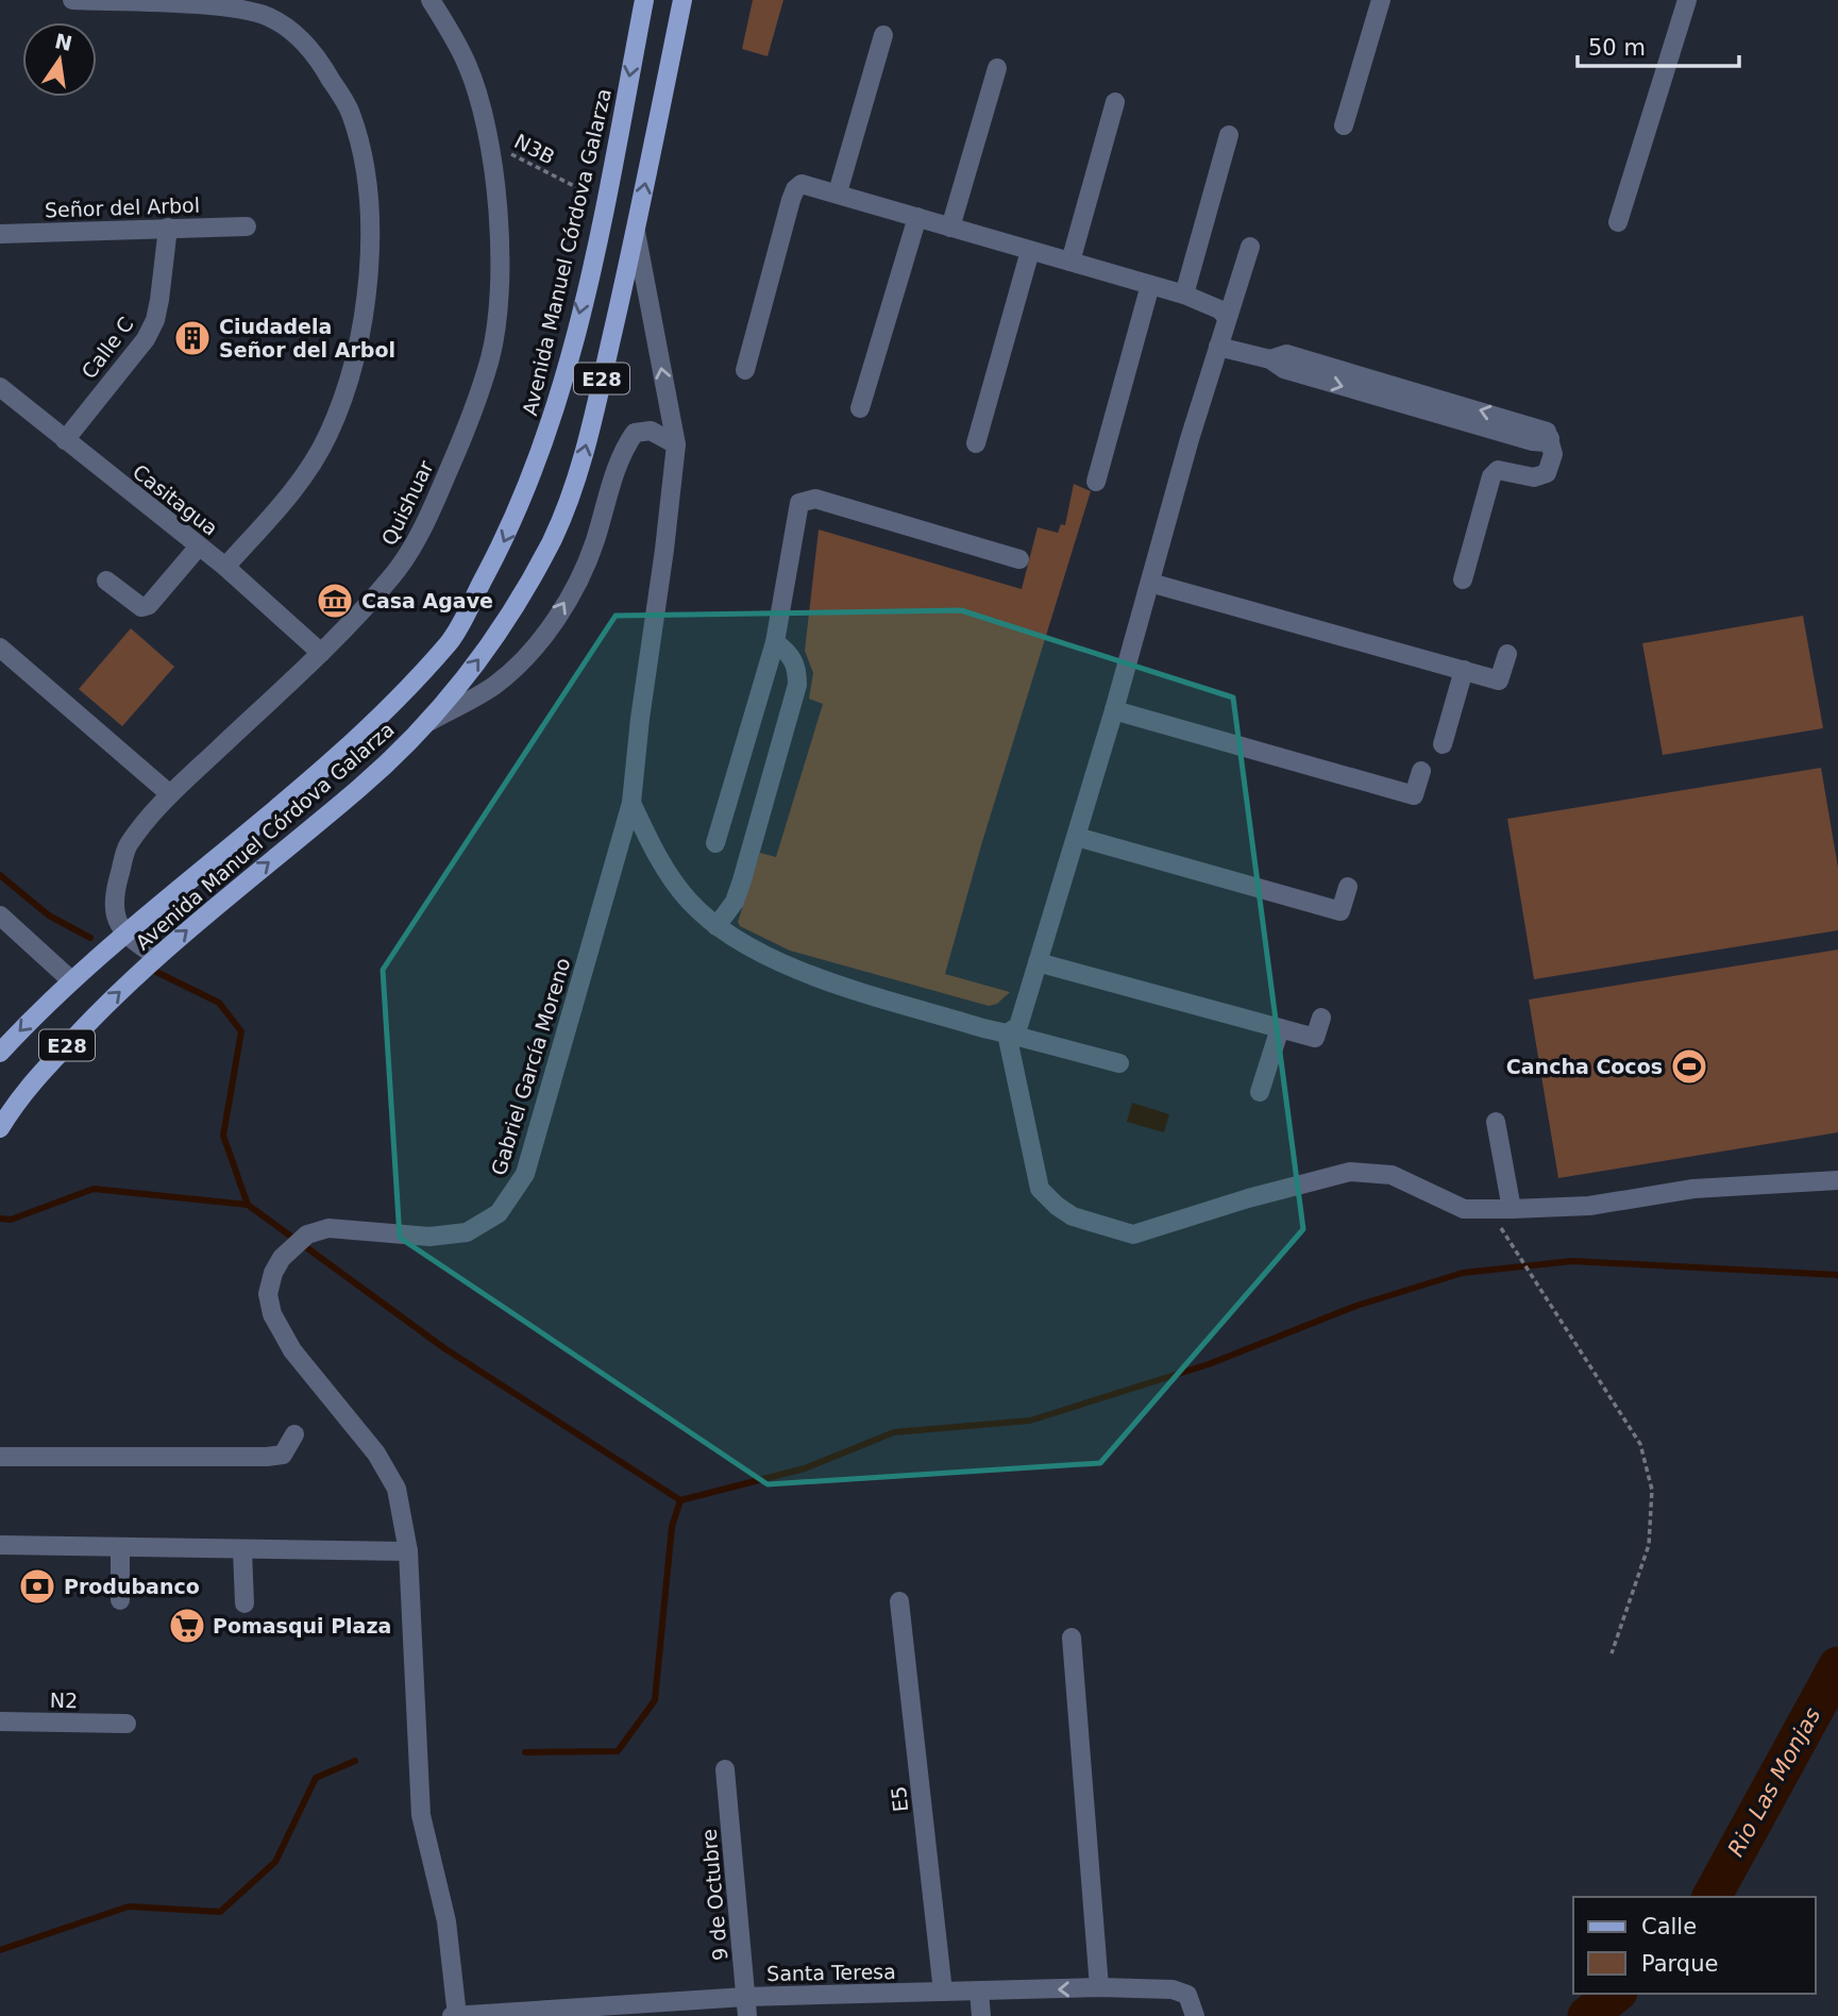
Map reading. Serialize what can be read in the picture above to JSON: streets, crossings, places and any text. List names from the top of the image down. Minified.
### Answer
{"streets":{"main road":["Avenida Manuel Córdova Galarza","E28"],"street":["Señor del Arbol","Calle C","Casitagua","Quishuar","Gabriel García Moreno","N2","E5","9 de Octubre","Santa Teresa"],"path":["N3B"]},"crossings":[["N3B","Avenida Manuel Córdova Galarza"],["N3B","Quishuar"],["Señor del Arbol","Calle C"],["Avenida Manuel Córdova Galarza","Quishuar"],["Avenida Manuel Córdova Galarza","Gabriel García Moreno"],["Calle C","Casitagua"],["Casitagua","Quishuar"],["Gabriel García Moreno","Santa Teresa"],["E5","Santa Teresa"],["9 de Octubre","Santa Teresa"]],"water":["Rio Las Monjas"],"places":{"building":["Ciudadela Señor del Arbol"],"museum":["Casa Agave"],"sports":["Cancha Cocos"],"bank":["Produbanco"],"supermarket":["Pomasqui Plaza"]},"legend":["Calle","Parque"],"scale_bar":"50 m","north":"top"}
